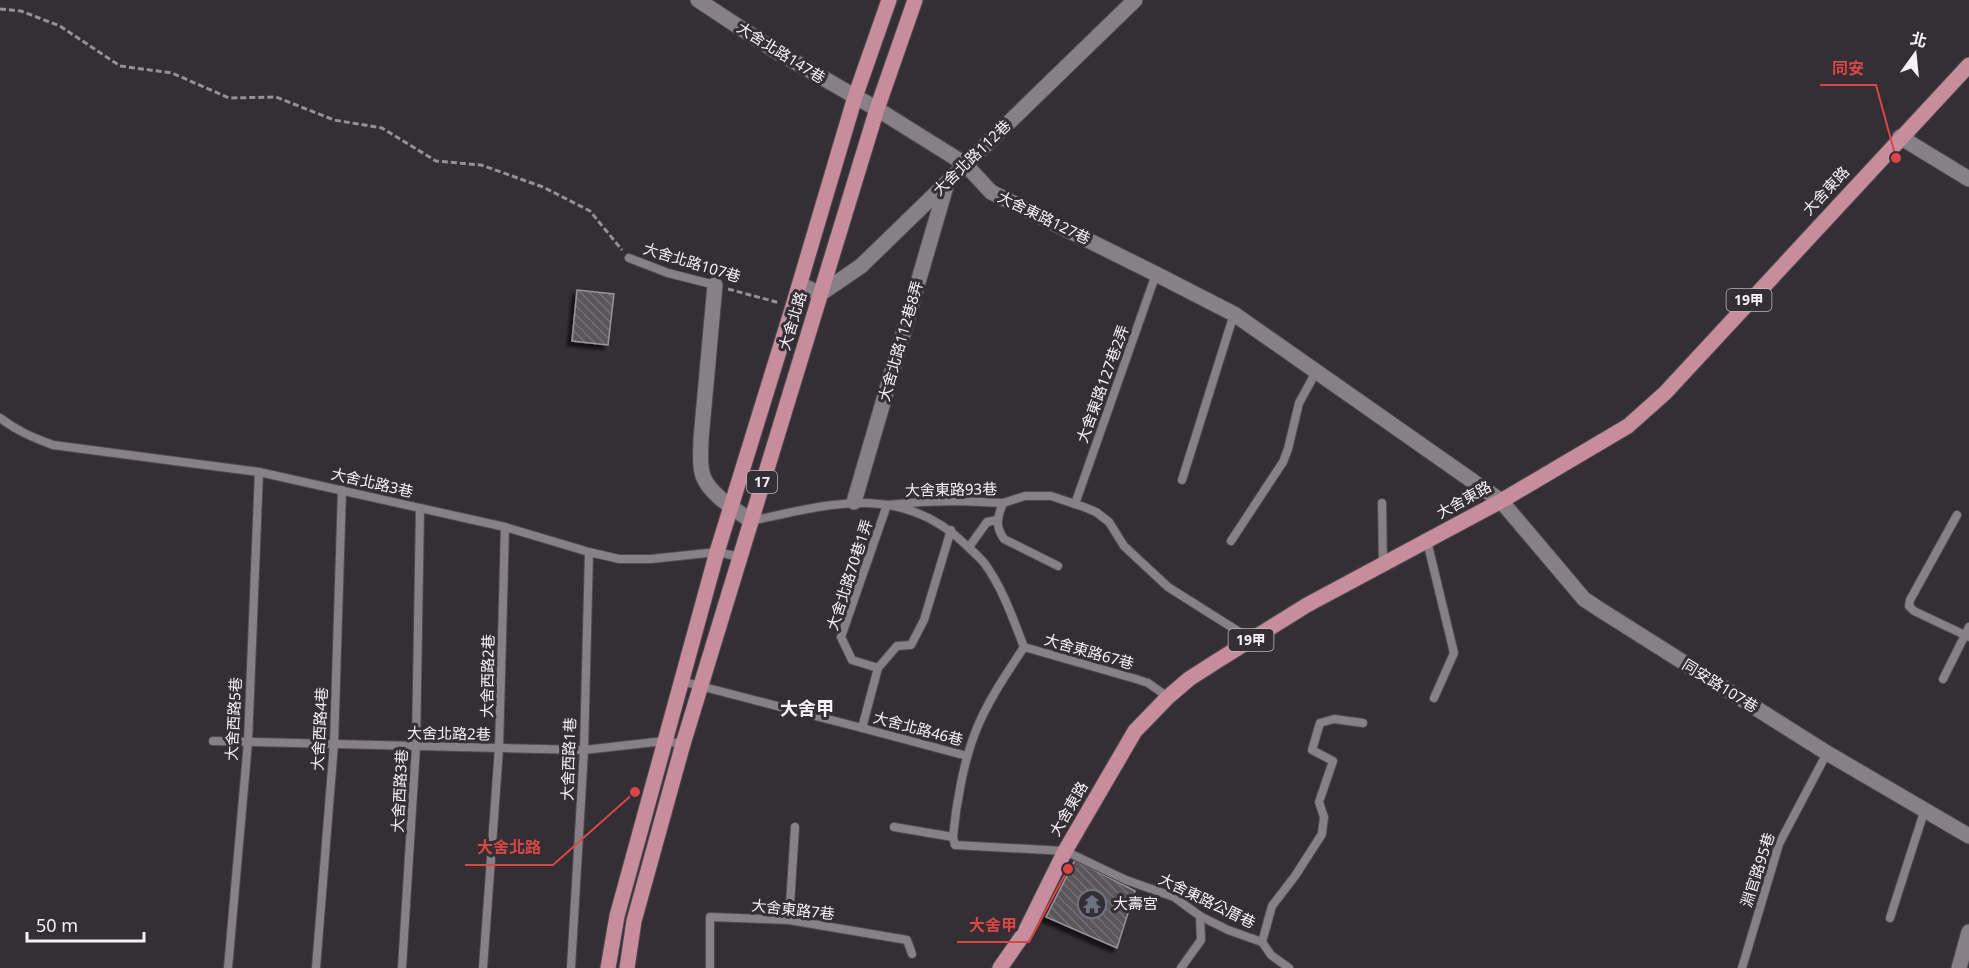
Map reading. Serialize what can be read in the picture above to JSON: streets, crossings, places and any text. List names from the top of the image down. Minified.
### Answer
{"streets":{"main road":["大舍東路","19甲","大舍北路","17"],"street":["大舍北路147巷","大舍北路112巷","大舍東路127巷","大舍北路112巷8弄","同安路107巷"],"lane":["大舍北路107巷","大舍東路127巷2弄","大舍北路3巷","大舍東路93巷","大舍北路70巷1弄","大舍東路67巷","大舍西路2巷","大舍西路5巷","大舍西路4巷","大舍北路46巷","大舍北路2巷","大舍西路1巷","大舍西路3巷","淵官路95巷","大舍東路公厝巷","大舍東路7巷"]},"crossings":[["大舍北路147巷","大舍東路127巷"],["大舍北路147巷","大舍北路"],["大舍北路112巷","大舍東路127巷"],["大舍北路112巷","大舍北路"],["大舍北路112巷","大舍北路112巷8弄"],["大舍東路","大舍東路127巷"],["大舍東路","大舍東路93巷"],["大舍東路","大舍東路67巷"],["大舍東路","同安路107巷"],["大舍東路","大舍東路公厝巷"],["大舍東路127巷","大舍北路"],["大舍東路127巷","大舍東路127巷2弄"],["大舍東路127巷","同安路107巷"],["大舍北路107巷","大舍北路"],["大舍北路","大舍北路3巷"],["大舍北路","大舍北路46巷"],["大舍北路","大舍北路2巷"],["大舍東路127巷2弄","大舍東路93巷"],["大舍北路3巷","大舍西路2巷"],["大舍北路3巷","大舍西路5巷"],["大舍北路3巷","大舍西路4巷"],["大舍北路3巷","大舍西路1巷"],["大舍北路3巷","大舍西路3巷"],["大舍東路93巷","大舍北路70巷1弄"],["大舍北路70巷1弄","大舍北路46巷"],["大舍東路67巷","大舍北路46巷"],["大舍西路2巷","大舍北路2巷"],["同安路107巷","淵官路95巷"],["大舍西路5巷","大舍北路2巷"],["大舍西路4巷","大舍北路2巷"],["大舍北路2巷","大舍西路1巷"],["大舍北路2巷","大舍西路3巷"]],"districts":["大舍甲"],"places":{"other":["同安","大舍北路","大舍甲"],"temple":["大壽宮"]},"scale_bar":"50 m","north":"top"}
